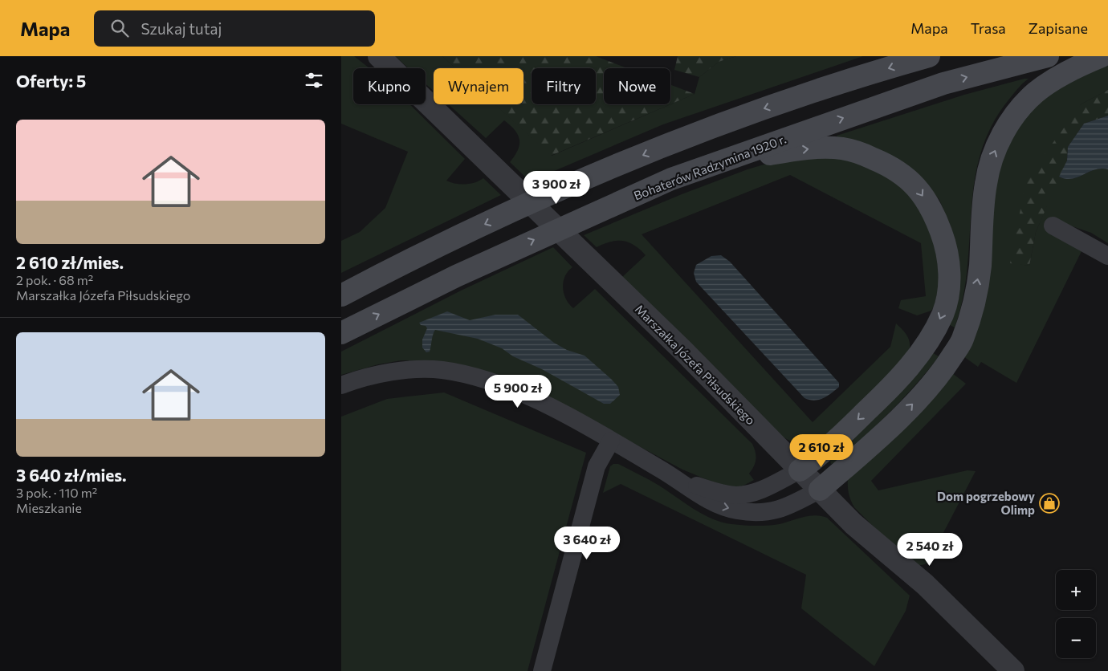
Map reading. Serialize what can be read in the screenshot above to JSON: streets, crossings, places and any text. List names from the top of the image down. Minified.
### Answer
{"streets":{"main road":["Bohaterów Radzymina 1920 r."],"street":["Marszałka Józefa Piłsudskiego"]},"places":{"shop":["Dom pogrzebowy Olimp"]},"page":{"header":"Mapa","search":"Szukaj tutaj","nav":["Mapa","Trasa","Zapisane"],"heading":"Oferty: 5","chip":["Kupno","Wynajem","Filtry","Nowe"],"list":[{"name":"2 610 zł/mies.","note":"2 pok. · 68 m² · Marszałka Józefa Piłsudskiego"},{"name":"3 640 zł/mies.","note":"3 pok. · 110 m² · Mieszkanie"}],"price":["3 900 zł","5 900 zł","2 610 zł","3 640 zł","2 540 zł"],"map_buttons":["+","−"]}}
